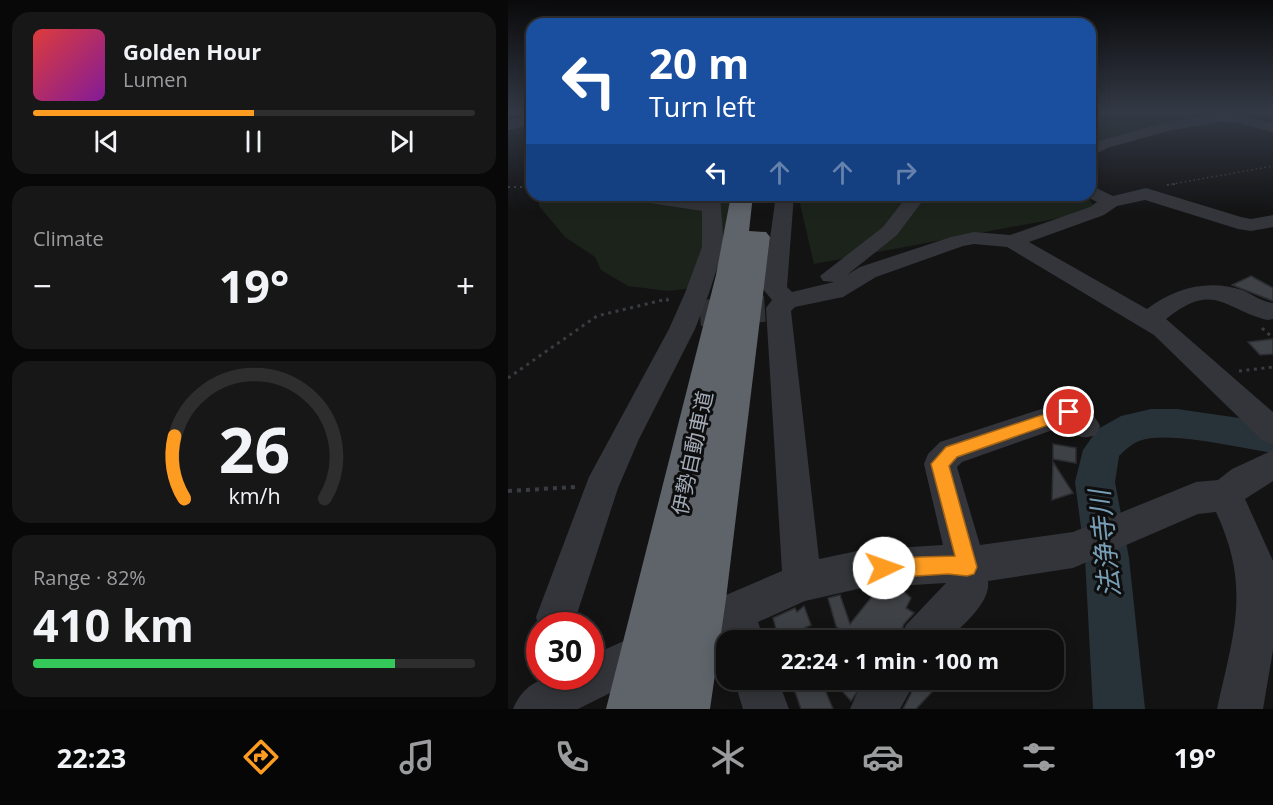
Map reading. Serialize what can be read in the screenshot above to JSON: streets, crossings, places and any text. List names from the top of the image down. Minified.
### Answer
{"streets":{"highway":["伊勢自動車道"]},"water":["法浄寺川"],"page":{"turn":["20 m","Turn left"],"song":["Golden Hour","Lumen"],"tile":["Climate",["Range · 82%","410 km"]],"heat":["−","19°","+"],"limit":"30","trip":"22:24 · 1 min · 100 m","tabs":["22:23","19°"],"gauge":["26","km/h"]}}
